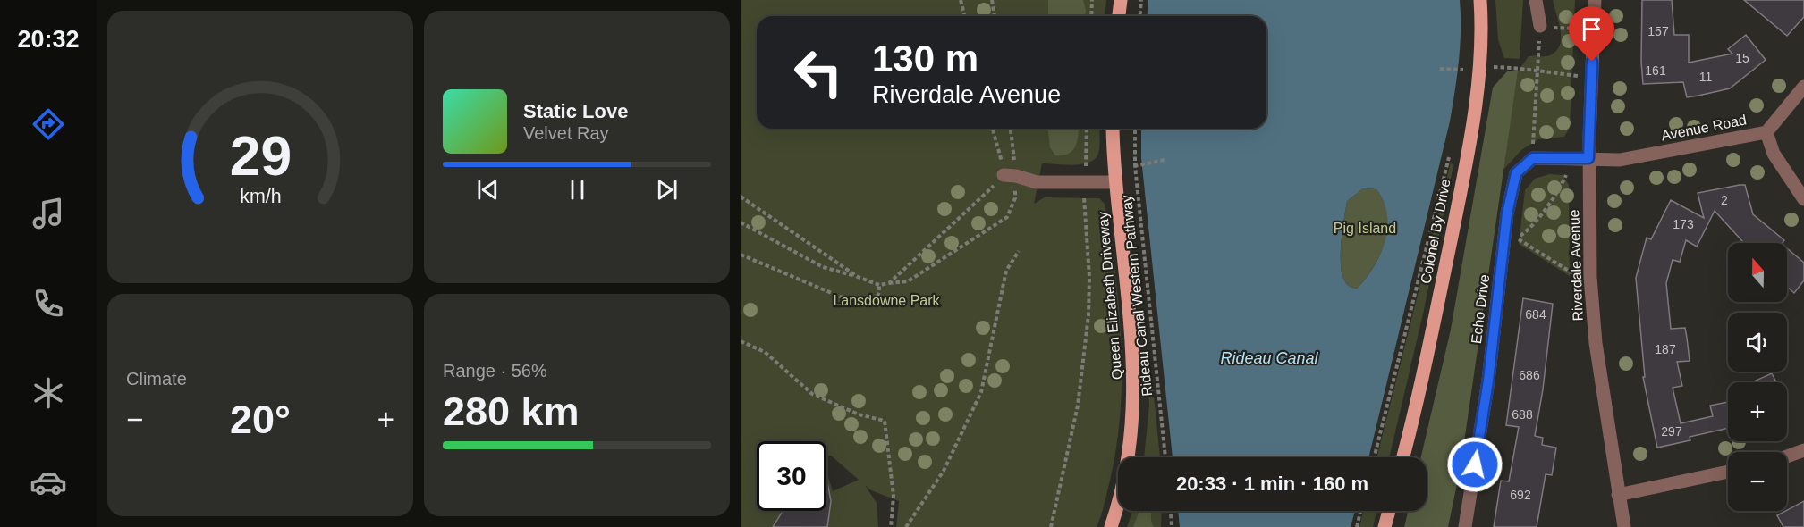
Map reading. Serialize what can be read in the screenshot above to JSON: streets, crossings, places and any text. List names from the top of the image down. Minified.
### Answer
{"streets":{"main road":["Colonel By Drive","Queen Elizabeth Driveway"],"street":["Avenue Road","Riverdale Avenue","Echo Drive"],"path":["Rideau Canal Western Pathway"]},"crossings":[["Avenue Road","Riverdale Avenue"]],"water":["Rideau Canal"],"parks":["Pig Island","Lansdowne Park"],"house_numbers":["157","15","161","11","2","173","684","187","686","688","297","692"],"north":"top","page":{"tabs":"20:32","turn":["130 m","Riverdale Avenue"],"song":["Static Love","Velvet Ray"],"map_buttons":["+","−"],"tile":["Climate",["Range · 56%","280 km"]],"heat":["−","20°","+"],"limit":"30","trip":"20:33 · 1 min · 160 m","gauge":["29","km/h"]}}
